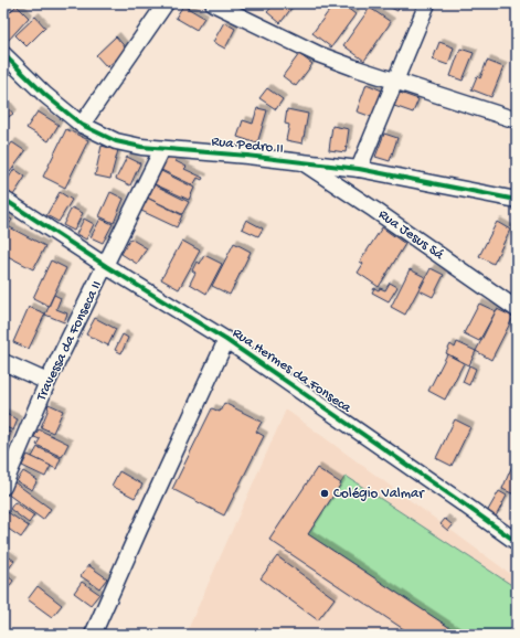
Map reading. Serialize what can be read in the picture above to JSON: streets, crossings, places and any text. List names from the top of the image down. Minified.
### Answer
{"streets":{"street":["Rua Pedro II","Rua Jesus Sá","Travessa da Fonseca II","Rua Hermes da Fonseca"]},"crossings":[["Rua Pedro II","Rua Jesus Sá"],["Rua Pedro II","Travessa da Fonseca II"],["Travessa da Fonseca II","Rua Hermes da Fonseca"]],"places":["Colégio Valmar"]}
